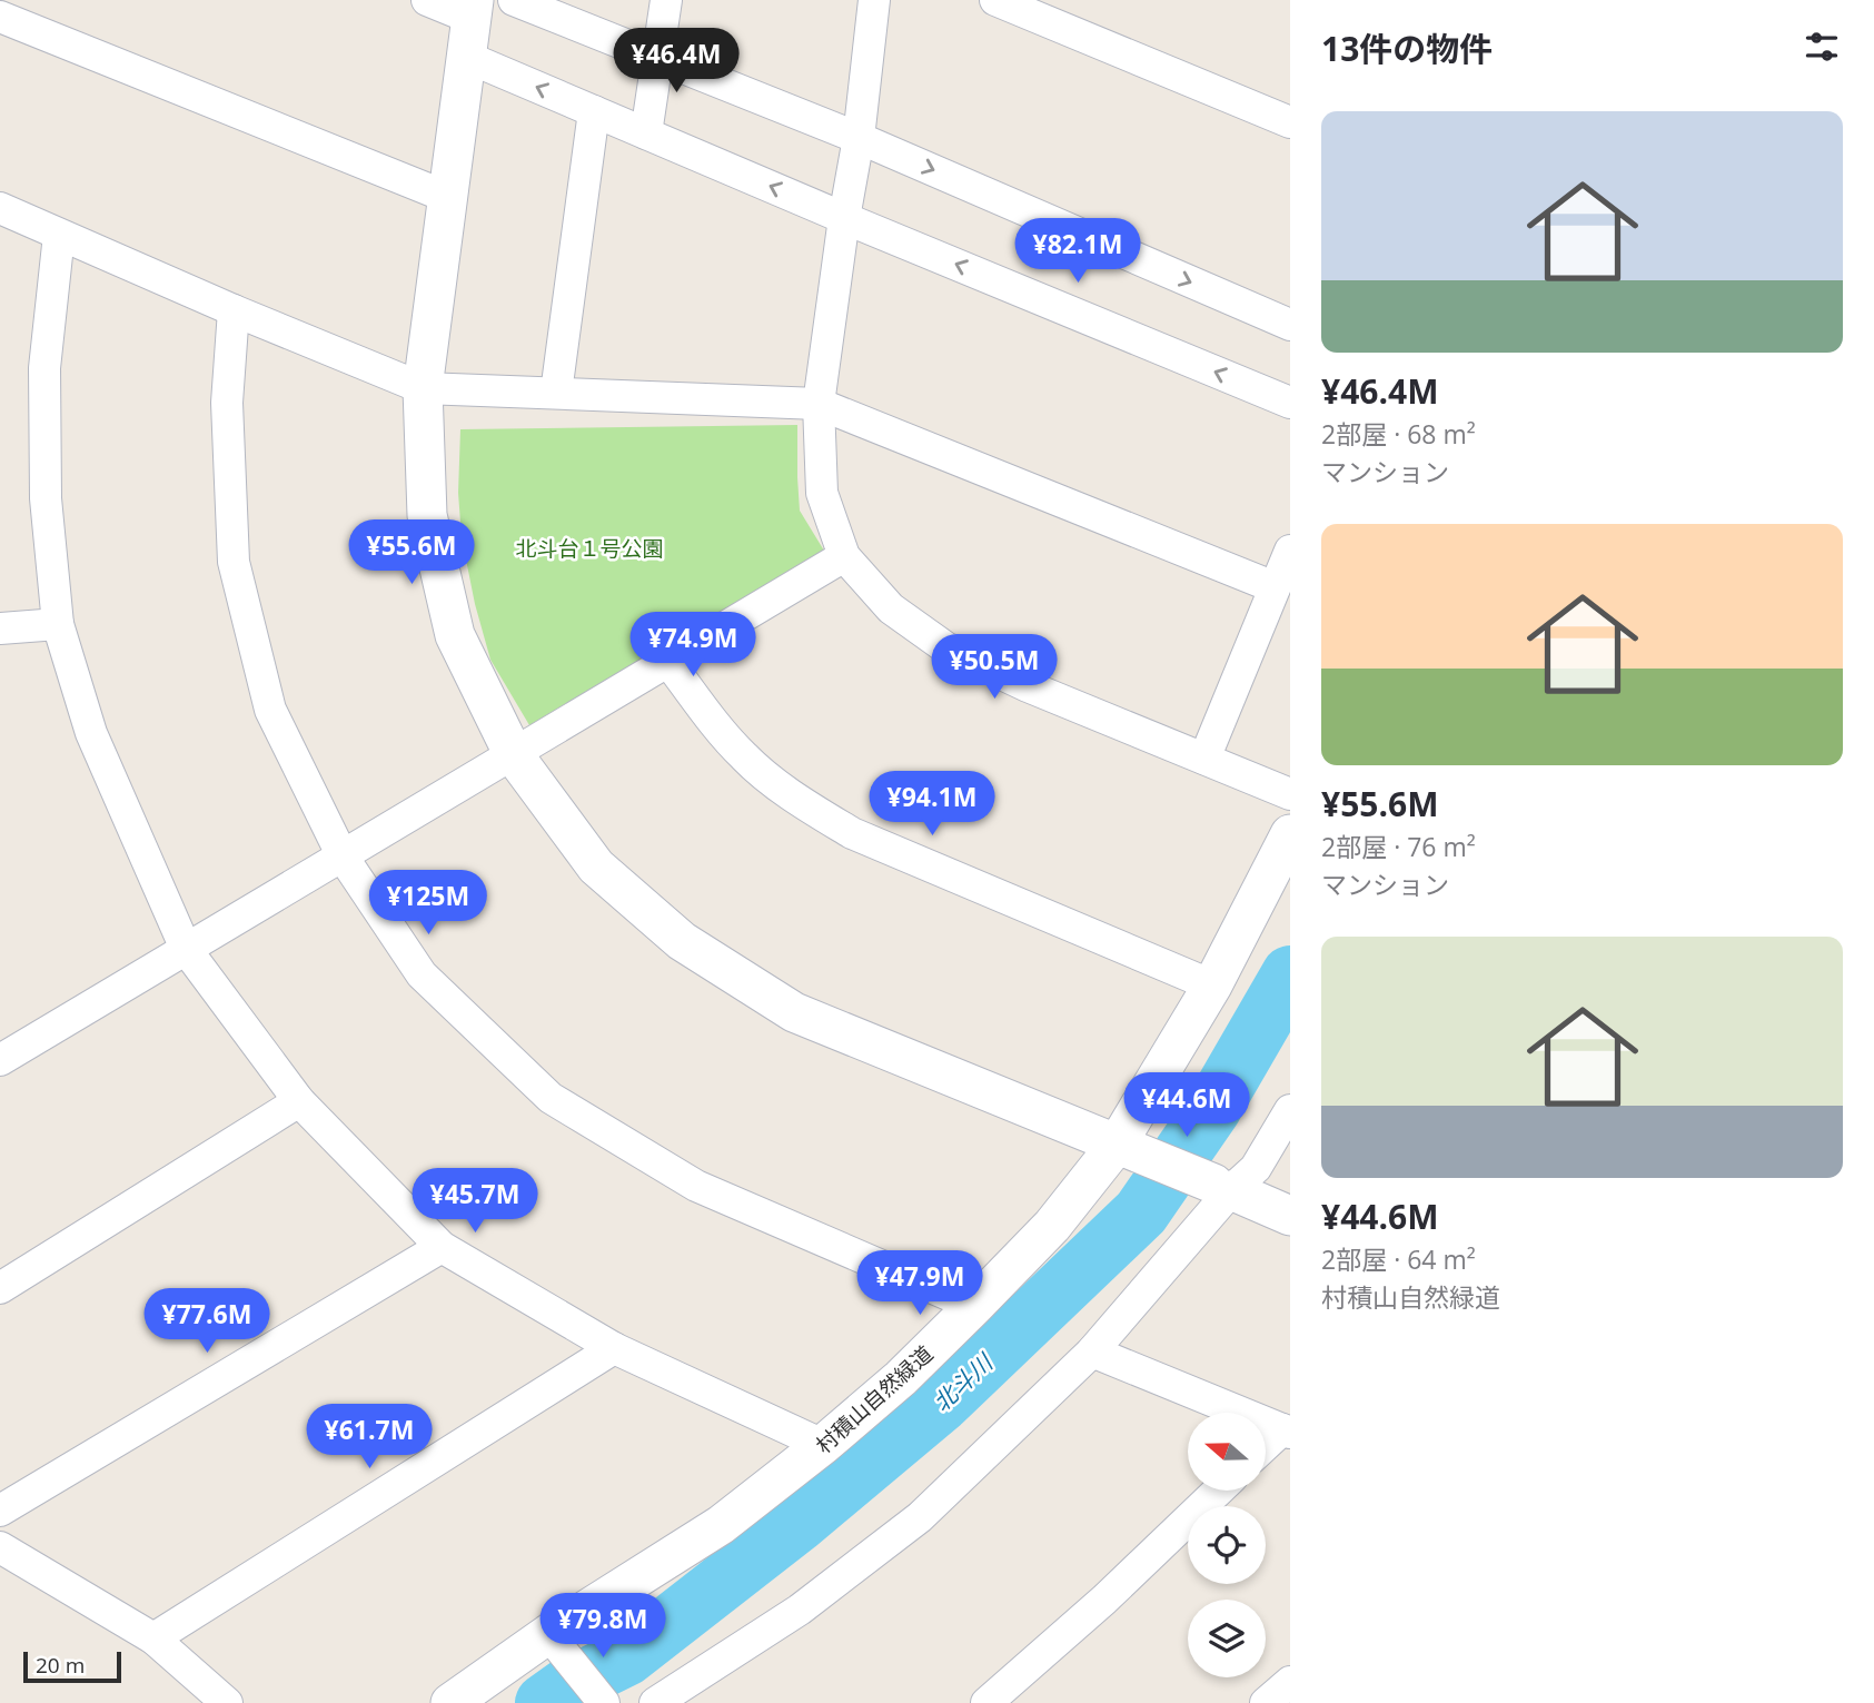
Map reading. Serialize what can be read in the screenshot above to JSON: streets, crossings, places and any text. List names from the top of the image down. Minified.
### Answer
{"streets":{"street":["村積山自然緑道"]},"water":["北斗川"],"parks":["北斗台１号公園"],"scale_bar":"20 m","north":"left","page":{"heading":"13件の物件","price":["¥46.4M","¥82.1M","¥55.6M","¥74.9M","¥50.5M","¥94.1M","¥125M","¥44.6M","¥45.7M","¥47.9M","¥77.6M","¥61.7M","¥79.8M"],"list":[{"name":"¥46.4M","note":"2部屋 · 68 m² · マンション"},{"name":"¥55.6M","note":"2部屋 · 76 m² · マンション"},{"name":"¥44.6M","note":"2部屋 · 64 m² · 村積山自然緑道"}],"scale":"20 m"}}
